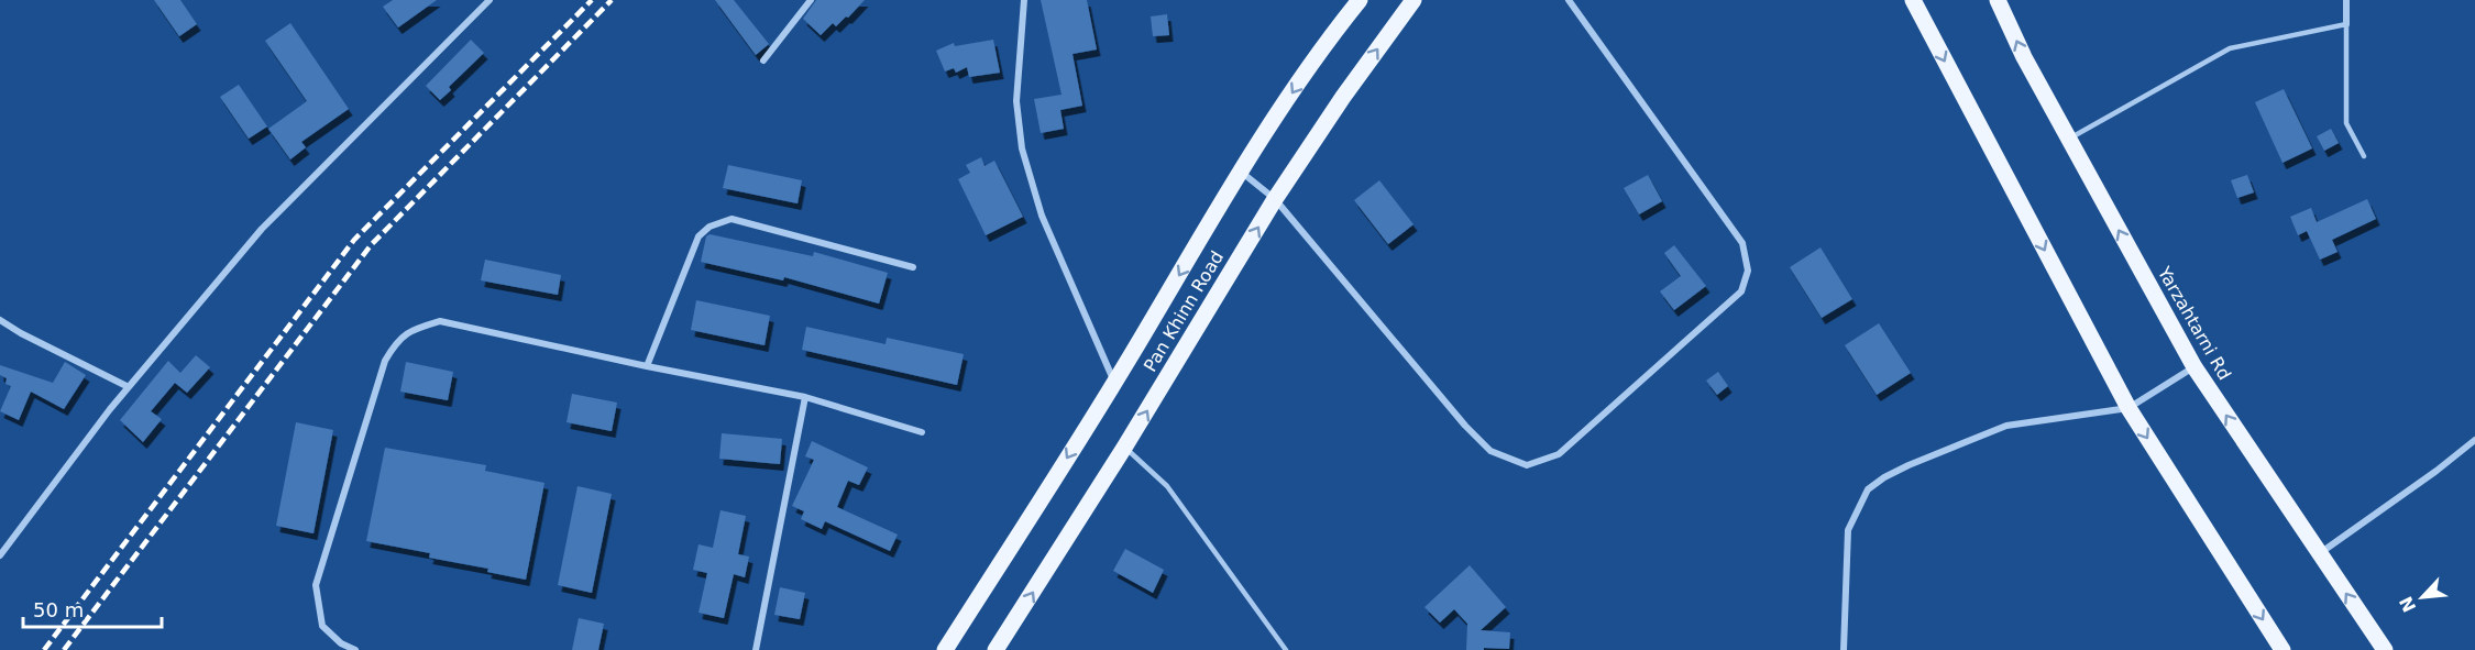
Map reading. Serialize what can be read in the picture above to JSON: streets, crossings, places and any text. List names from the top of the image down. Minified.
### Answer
{"streets":{"main road":["Pan Khinn Road","Yarzahtarni Rd"]},"scale_bar":"50 m","north":"bottom left"}
